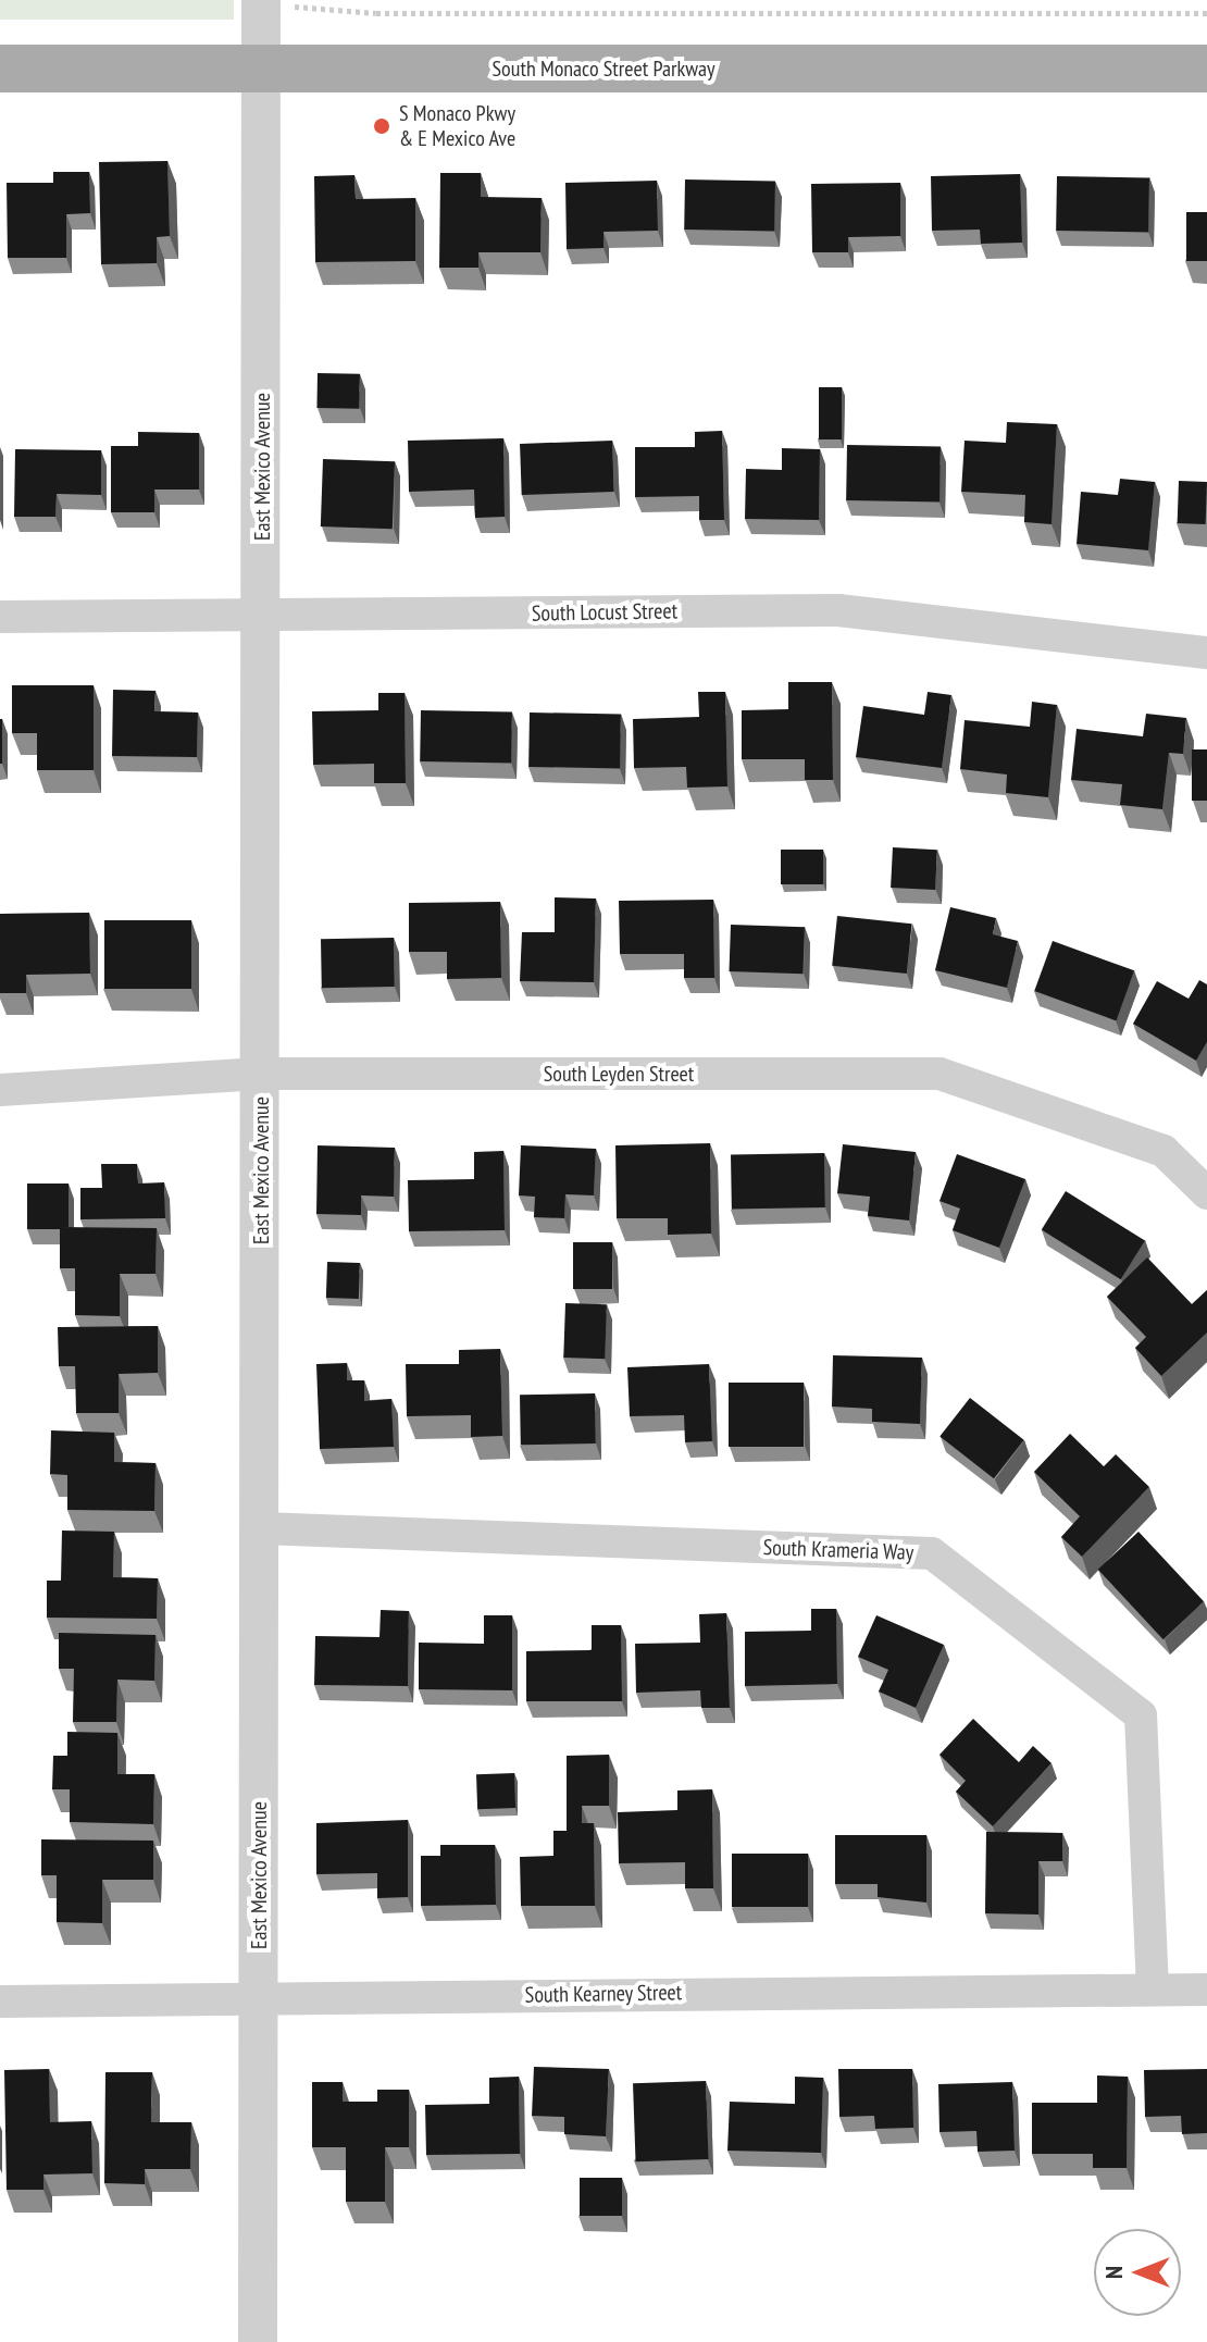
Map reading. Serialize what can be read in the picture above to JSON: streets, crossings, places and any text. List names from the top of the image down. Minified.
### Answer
{"streets":{"main road":["South Monaco Street Parkway"],"street":["East Mexico Avenue","South Locust Street","South Leyden Street","South Krameria Way","South Kearney Street"]},"crossings":[["South Monaco Street Parkway","East Mexico Avenue"],["East Mexico Avenue","South Locust Street"],["East Mexico Avenue","South Leyden Street"],["East Mexico Avenue","South Krameria Way"],["East Mexico Avenue","South Kearney Street"],["South Krameria Way","South Kearney Street"]],"places":["S Monaco Pkwy & E Mexico Ave"],"north":"left"}
